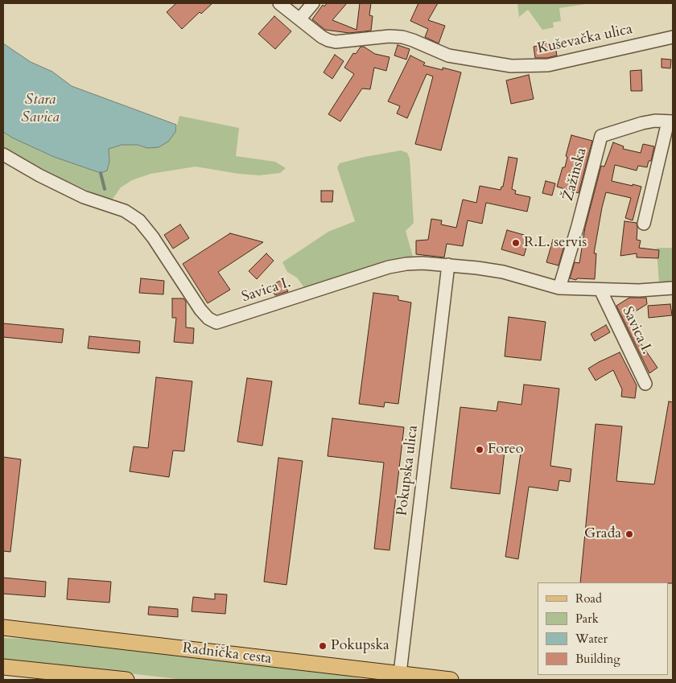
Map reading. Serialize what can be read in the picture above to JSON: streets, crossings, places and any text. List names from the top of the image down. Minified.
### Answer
{"streets":{"main road":["Radnička cesta"],"street":["Kuševačka ulica","Žažinska","Savica I.","Pokupska ulica"]},"crossings":[["Žažinska","Savica I."],["Savica I.","Pokupska ulica"],["Pokupska ulica","Radnička cesta"]],"water":["Stara Savica"],"places":["R.L. servis","Foreo","Građa","Pokupska"],"legend":["Road","Park","Water","Building"]}
